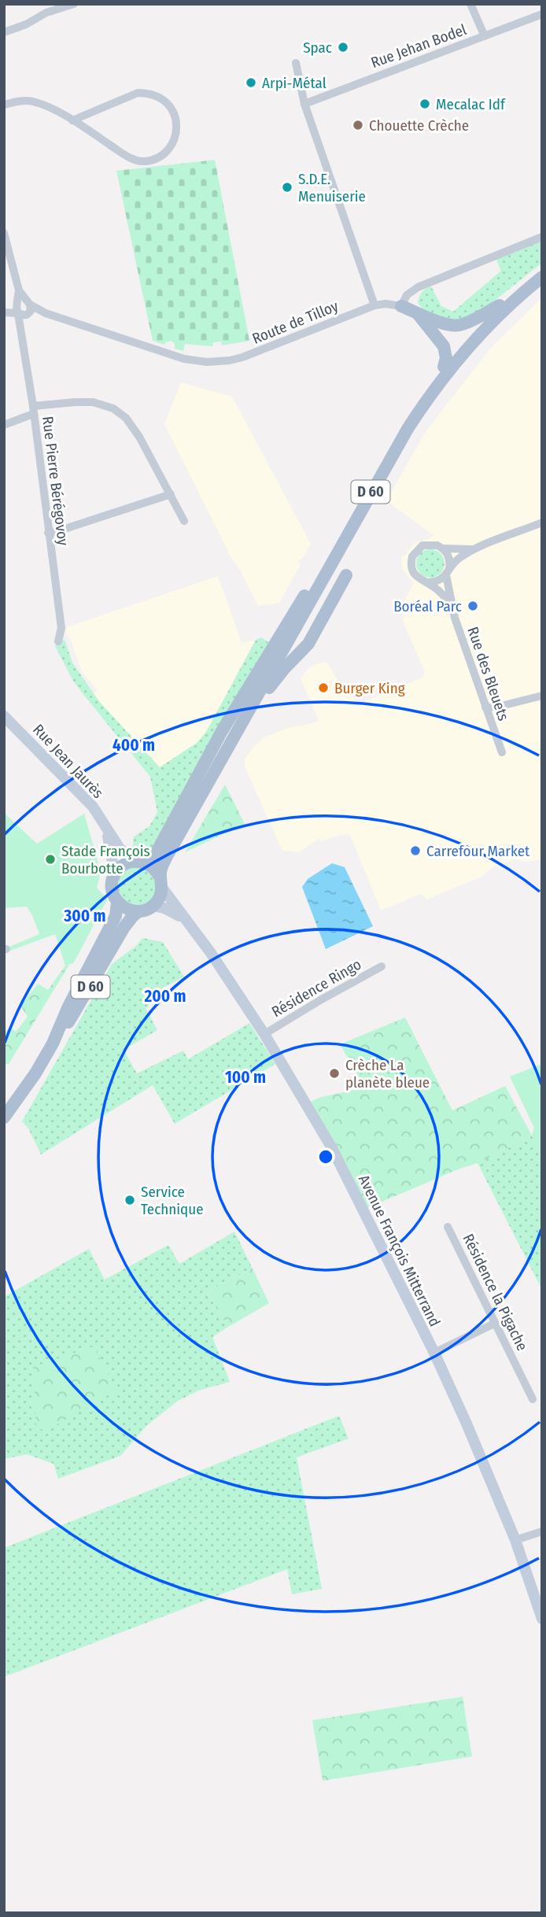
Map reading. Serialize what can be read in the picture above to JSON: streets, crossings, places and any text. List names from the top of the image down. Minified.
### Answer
{"streets":{"main road":["D 60","Rue Jean Jaurès","Avenue François Mitterrand"],"street":["Rue Jehan Bodel","Route de Tilloy","Rue Pierre Bérégovoy","Rue des Bleuets","Résidence Ringo","Résidence la Pigache"]},"crossings":[["Route de Tilloy","Rue Pierre Bérégovoy"],["D 60","Avenue François Mitterrand"],["Résidence Ringo","Avenue François Mitterrand"]],"places":["Spac","Arpi-Métal","Mecalac Idf","Chouette Crèche","S.D.E. Menuiserie","Boréal Parc","Burger King","Carrefour Market","Stade François Bourbotte","Crèche La planète bleue","Service Technique"],"rings":["400 m","300 m","200 m","100 m"]}
